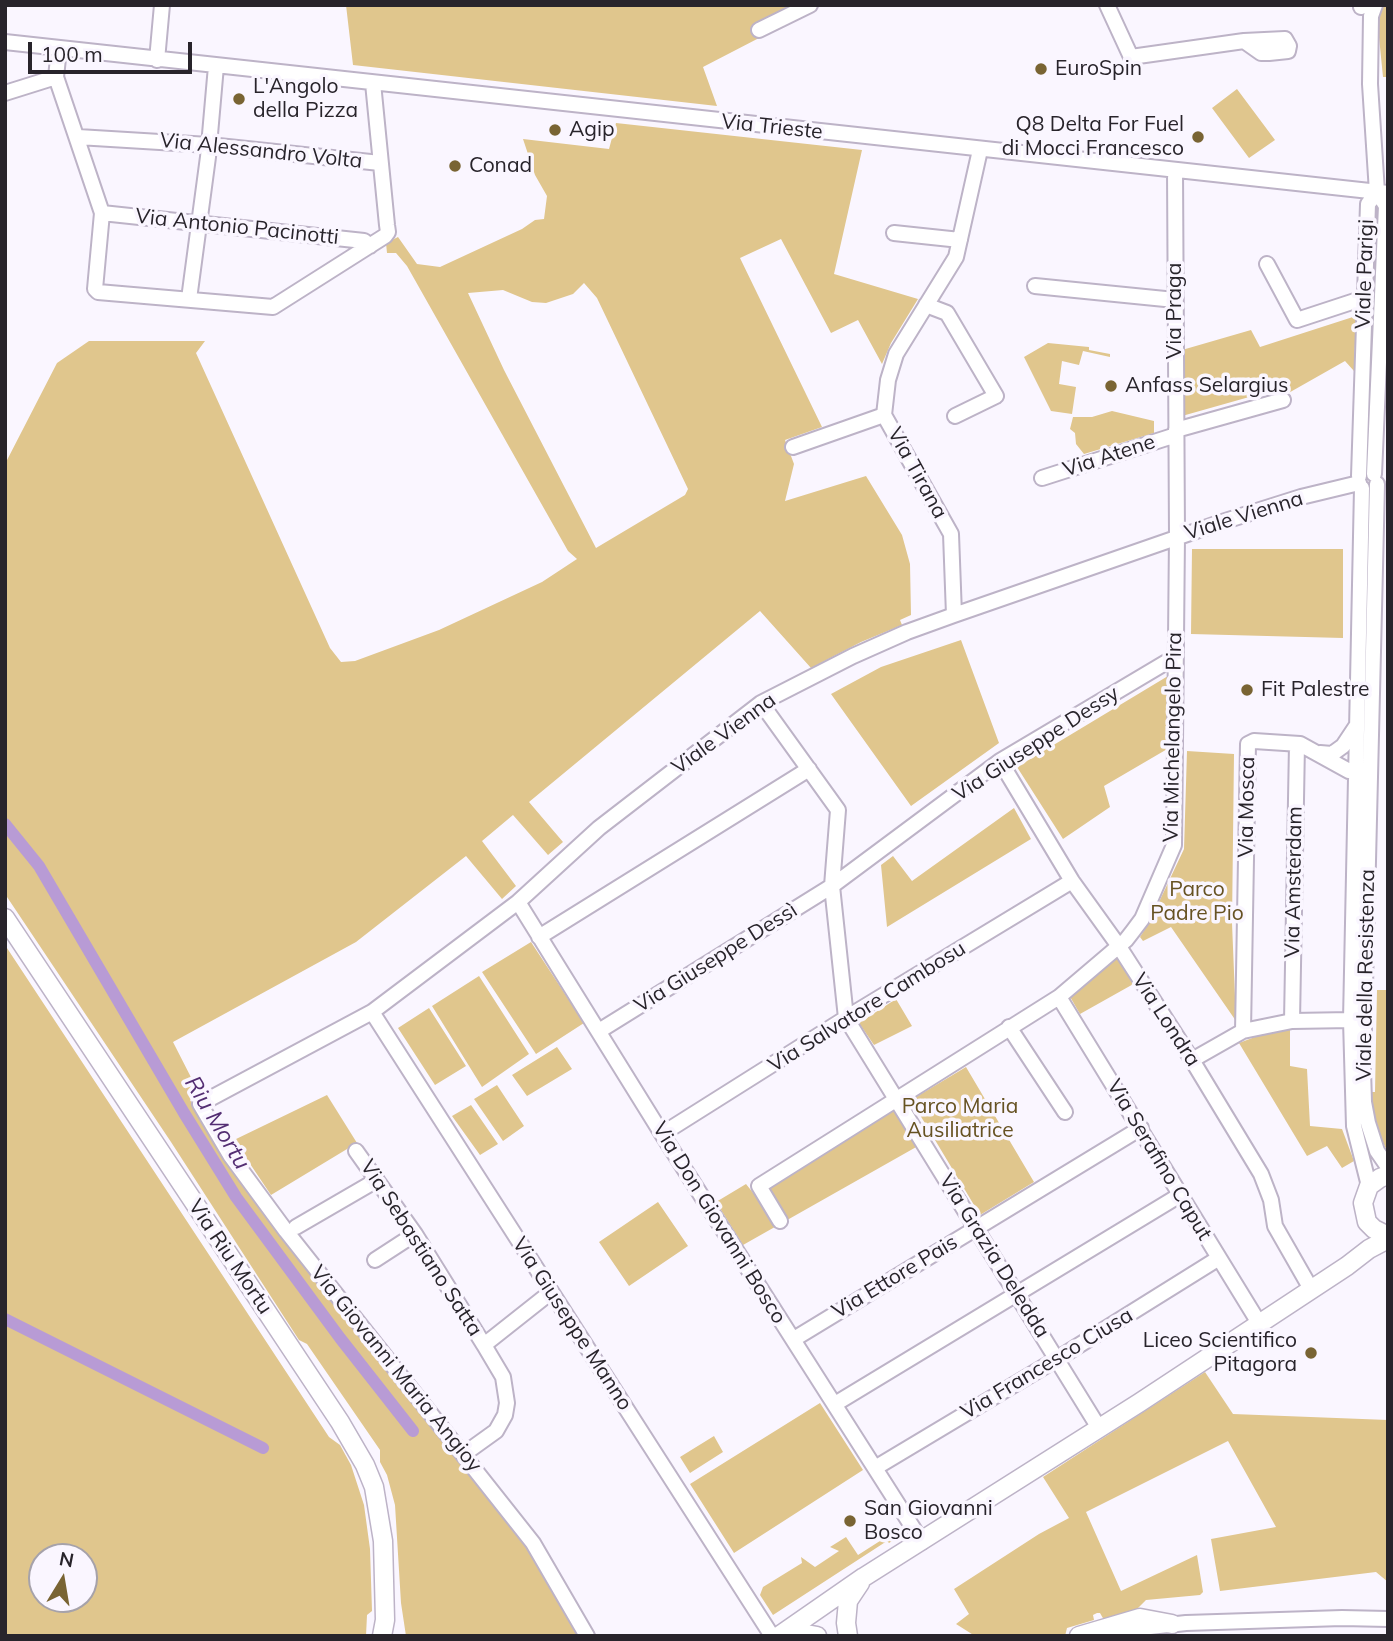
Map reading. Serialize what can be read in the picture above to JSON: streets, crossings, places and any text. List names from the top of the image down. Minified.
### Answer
{"streets":{"main road":["Via Riu Mortu"],"street":["Via Trieste","Via Alessandro Volta","Via Antonio Pacinotti","Viale Parigi","Via Praga","Via Atene","Via Tirana","Viale Vienna","Via Michelangelo Pira","Via Giuseppe Dessy","Via Mosca","Via Amsterdam","Via Giuseppe Dessì","Viale della Resistenza","Via Salvatore Cambosu","Via Londra","Via Serafino Caput","Via Don Giovanni Bosco","Via Sebastiano Satta","Via Grazia Deledda","Via Ettore Pais","Via Giuseppe Manno","Via Francesco Ciusa","Via Giovanni Maria Angioy"]},"crossings":[["Via Trieste","Viale Parigi"],["Via Trieste","Via Praga"],["Via Trieste","Via Tirana"],["Viale Parigi","Viale Vienna"],["Viale Parigi","Viale della Resistenza"],["Via Praga","Via Atene"],["Via Praga","Viale Vienna"],["Via Praga","Via Michelangelo Pira"],["Via Tirana","Viale Vienna"],["Viale Vienna","Via Michelangelo Pira"],["Viale Vienna","Viale della Resistenza"],["Viale Vienna","Via Don Giovanni Bosco"],["Viale Vienna","Via Grazia Deledda"],["Viale Vienna","Via Giuseppe Manno"],["Viale Vienna","Via Giovanni Maria Angioy"],["Via Michelangelo Pira","Via Giuseppe Dessy"],["Via Michelangelo Pira","Via Londra"],["Via Michelangelo Pira","Via Serafino Caput"],["Via Michelangelo Pira","Via Grazia Deledda"],["Via Giuseppe Dessy","Via Giuseppe Dessì"],["Via Giuseppe Dessy","Via Londra"],["Via Giuseppe Dessy","Via Grazia Deledda"],["Via Mosca","Via Amsterdam"],["Via Mosca","Viale della Resistenza"],["Via Giuseppe Dessì","Via Don Giovanni Bosco"],["Via Giuseppe Dessì","Via Grazia Deledda"],["Via Salvatore Cambosu","Via Londra"],["Via Salvatore Cambosu","Via Don Giovanni Bosco"],["Via Salvatore Cambosu","Via Grazia Deledda"],["Via Serafino Caput","Via Ettore Pais"],["Via Serafino Caput","Via Francesco Ciusa"],["Via Don Giovanni Bosco","Via Ettore Pais"],["Via Don Giovanni Bosco","Via Francesco Ciusa"],["Via Sebastiano Satta","Via Giuseppe Manno"],["Via Grazia Deledda","Via Ettore Pais"],["Via Grazia Deledda","Via Francesco Ciusa"]],"water":["Riu Mortu"],"parks":["Parco Padre Pio","Parco Maria Ausiliatrice"],"places":["EuroSpin","L'Angolo della Pizza","Agip","Q8 Delta For Fuel di Mocci Francesco","Conad","Anfass Selargius","Fit Palestre","Liceo Scientifico Pitagora","San Giovanni Bosco"],"scale_bar":"100 m","north":"top"}
